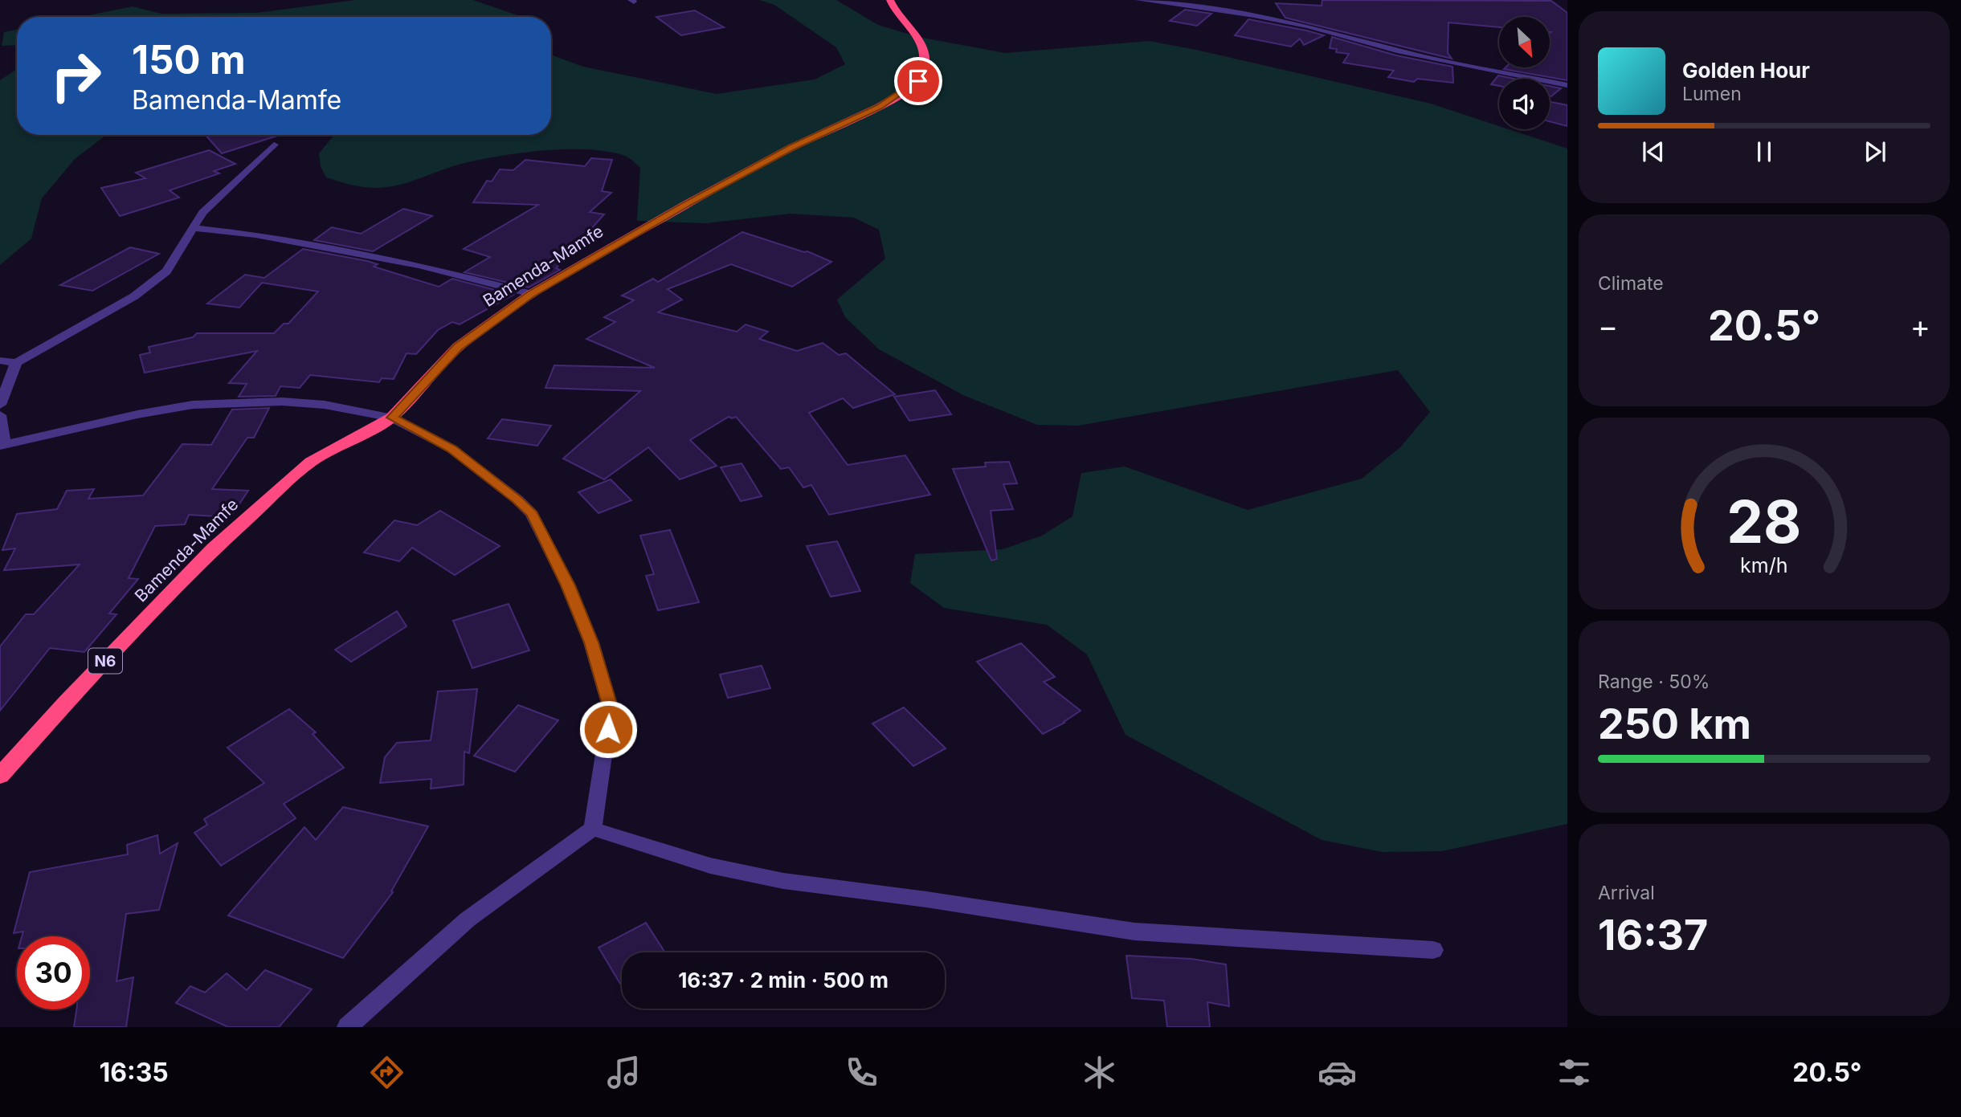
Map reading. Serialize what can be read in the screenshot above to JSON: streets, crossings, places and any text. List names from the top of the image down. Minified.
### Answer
{"streets":{"highway":["Bamenda-Mamfe","N6"]},"north":"bottom right","page":{"turn":["150 m","Bamenda-Mamfe"],"song":["Golden Hour","Lumen"],"tile":["Climate",["Range · 50%","250 km"],["Arrival","16:37"]],"heat":["−","20.5°","+"],"limit":"30","trip":"16:37 · 2 min · 500 m","tabs":["16:35","20.5°"],"gauge":["28","km/h"]}}
